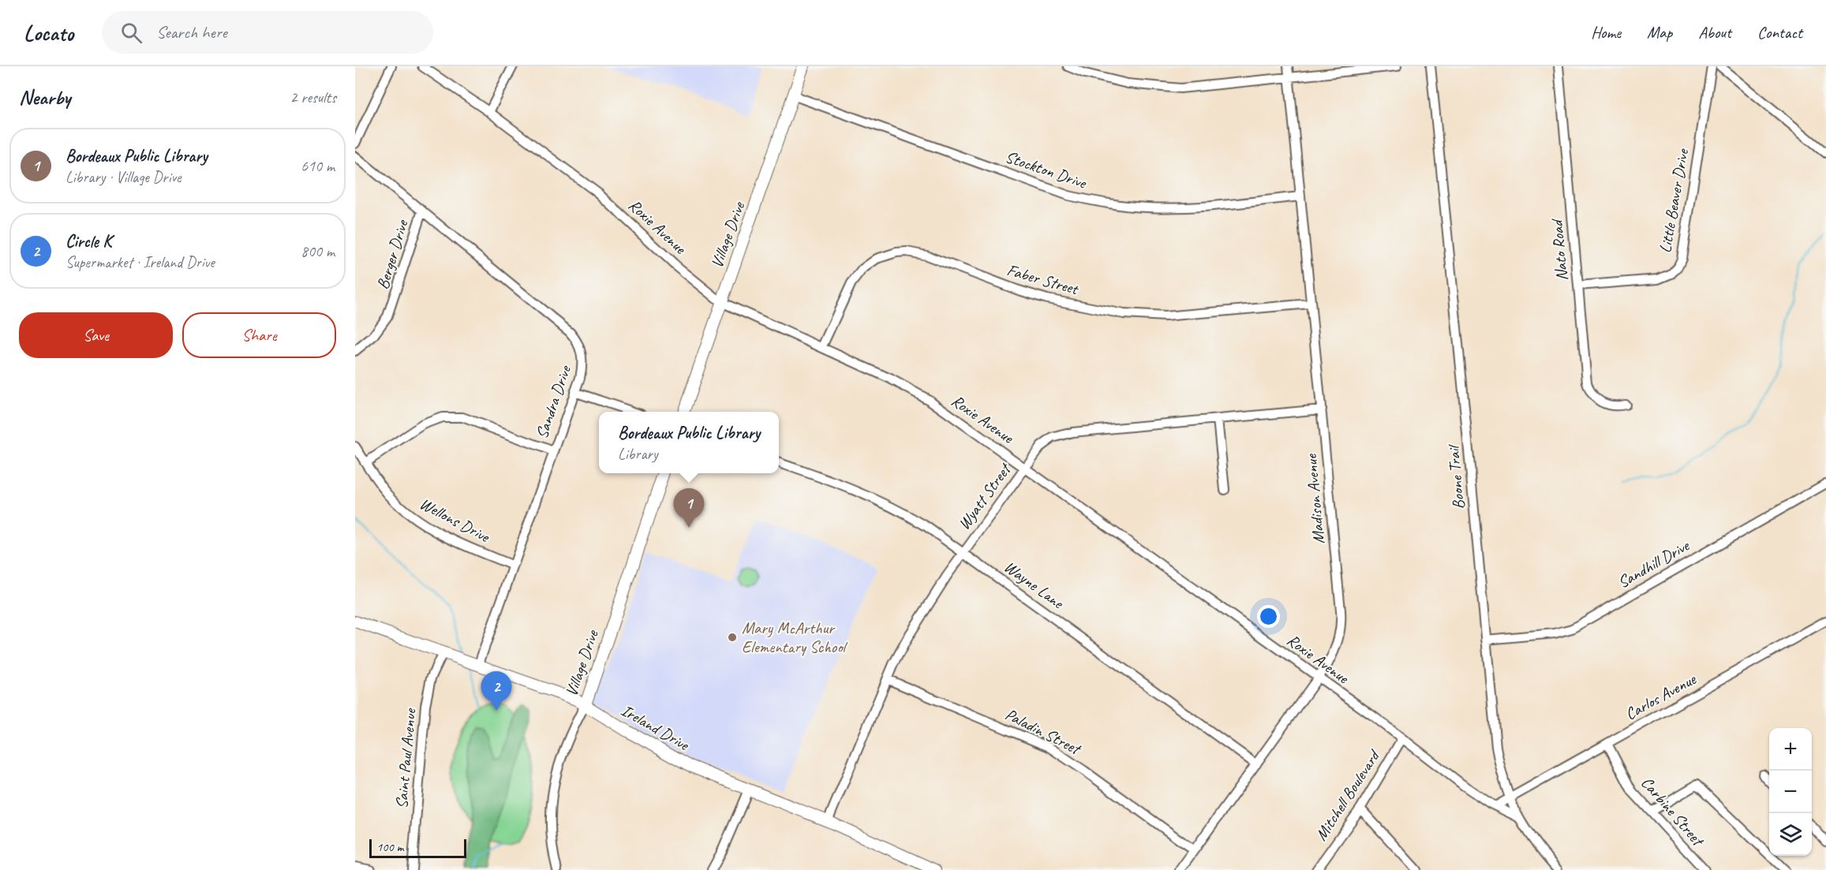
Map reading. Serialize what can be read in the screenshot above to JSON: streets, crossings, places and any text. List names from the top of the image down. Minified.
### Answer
{"streets":{"main road":["Village Drive","Ireland Drive"],"street":["Stockton Drive","Little Beaver Drive","Roxie Avenue","Nato Road","Berger Drive","Faber Street","Sandra Drive","Boone Trail","Wyatt Street","Madison Avenue","Wellons Drive","Sandhill Drive","Wayne Lane","Carlos Avenue","Paladin Street","Saint Paul Avenue","Mitchell Boulevard","Carbine Street"]},"crossings":[["Stockton Drive","Village Drive"],["Stockton Drive","Madison Avenue"],["Little Beaver Drive","Nato Road"],["Roxie Avenue","Village Drive"],["Roxie Avenue","Faber Street"],["Roxie Avenue","Boone Trail"],["Roxie Avenue","Wyatt Street"],["Roxie Avenue","Madison Avenue"],["Roxie Avenue","Carlos Avenue"],["Roxie Avenue","Mitchell Boulevard"],["Village Drive","Ireland Drive"],["Berger Drive","Sandra Drive"],["Faber Street","Madison Avenue"],["Sandra Drive","Wellons Drive"],["Sandra Drive","Ireland Drive"],["Boone Trail","Sandhill Drive"],["Boone Trail","Carlos Avenue"],["Wyatt Street","Madison Avenue"],["Wyatt Street","Wayne Lane"],["Wyatt Street","Ireland Drive"],["Wyatt Street","Paladin Street"],["Madison Avenue","Wayne Lane"],["Madison Avenue","Paladin Street"],["Carlos Avenue","Carbine Street"],["Ireland Drive","Saint Paul Avenue"]],"places":["Mary McArthur Elementary School"],"scale_bar":"100 m","page":{"header":"Locato","search":"Search here","nav":["Home","Map","About","Contact"],"heading":["Nearby","2 results"],"list":[{"mark":"1","name":"Bordeaux Public Library","note":"Library · Village Drive","value":"610 m"},{"mark":"2","name":"Circle K","note":"Supermarket · Ireland Drive","value":"800 m"}],"buttons":["Save","Share"],"popup":["Bordeaux Public Library","Library"],"pins":["1","2"],"map_buttons":["+","−"],"scale":"100 m"}}
